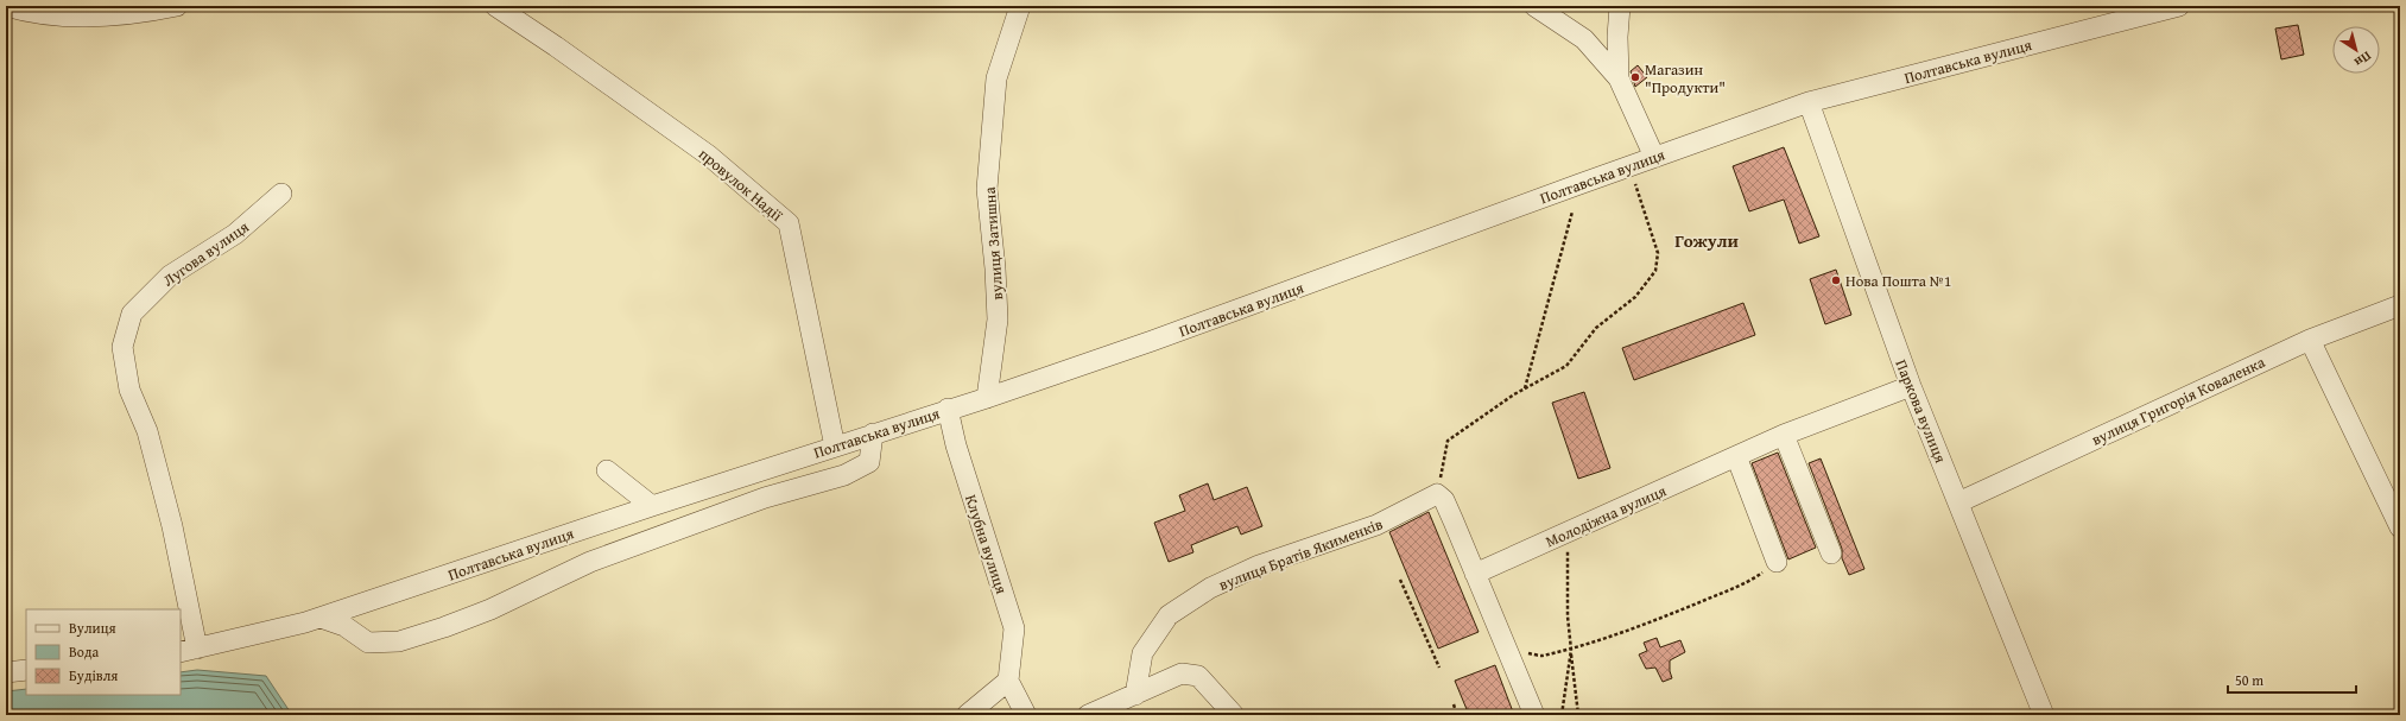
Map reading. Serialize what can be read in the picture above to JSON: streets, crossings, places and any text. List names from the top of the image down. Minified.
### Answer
{"streets":{"street":["Полтавська вулиця","провулок Надії","вулиця Затишна","Лугова вулиця","вулиця Григорія Коваленка","Паркова вулиця","Молодіжна вулиця","Клубна вулиця","вулиця Братів Якименків"]},"crossings":[["Полтавська вулиця","провулок Надії"],["Полтавська вулиця","вулиця Затишна"],["Полтавська вулиця","Лугова вулиця"],["Полтавська вулиця","Паркова вулиця"],["Полтавська вулиця","Клубна вулиця"],["вулиця Григорія Коваленка","Паркова вулиця"],["Паркова вулиця","Молодіжна вулиця"]],"districts":["Гожули"],"places":["Магазин \"Продукти\"","Нова Пошта №1"],"legend":["Вулиця","Вода","Будівля"],"scale_bar":"50 m","north":"bottom right"}
